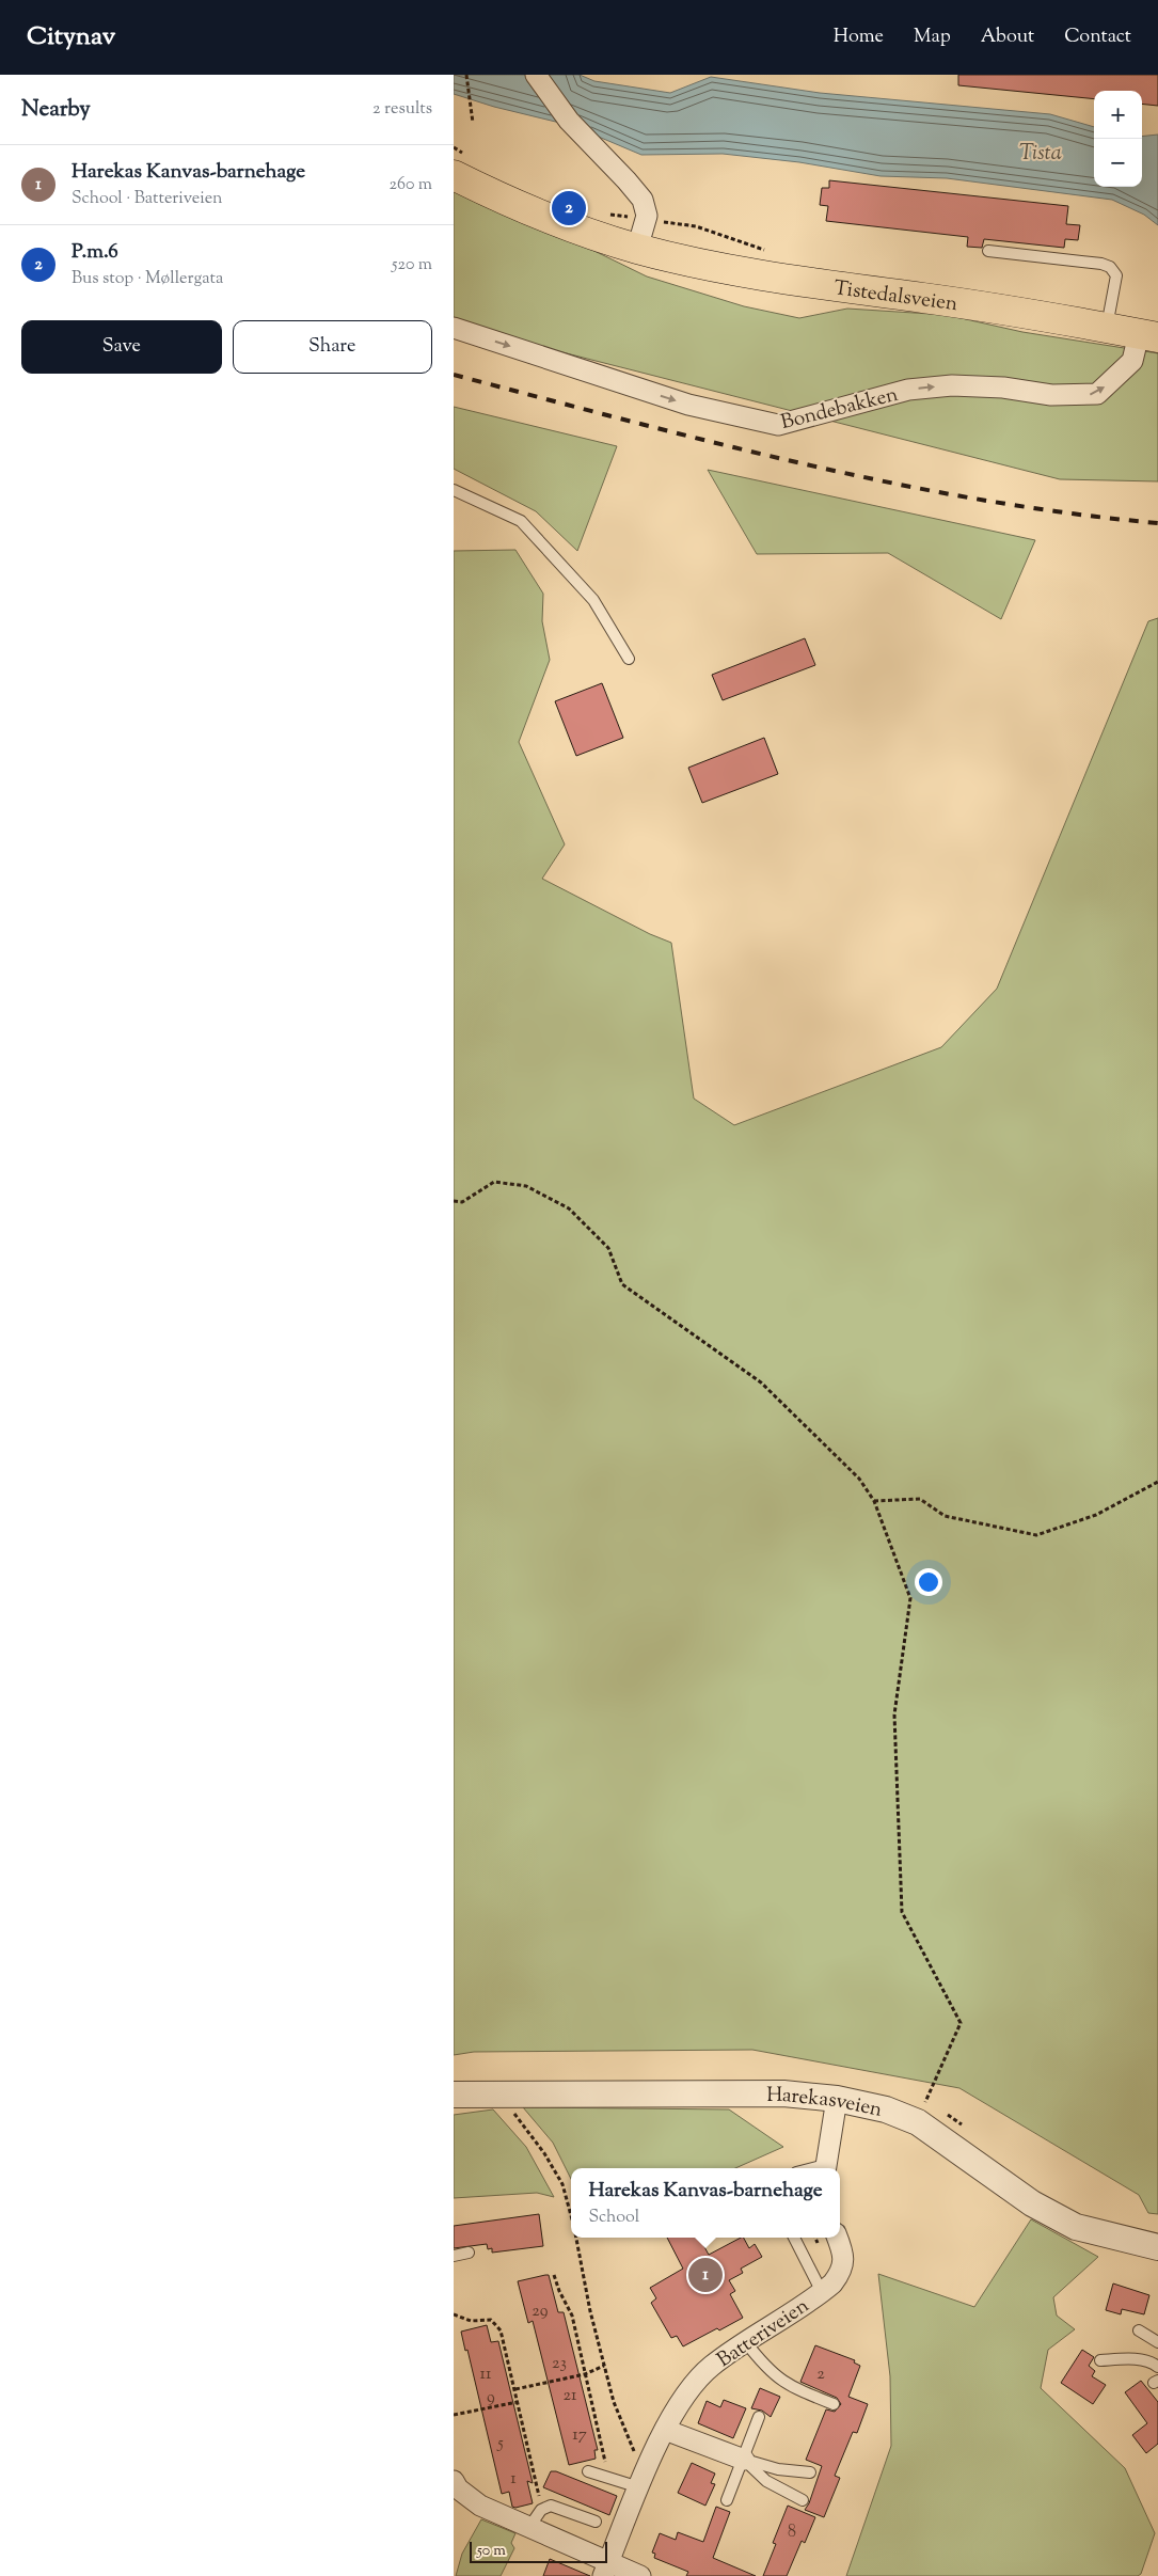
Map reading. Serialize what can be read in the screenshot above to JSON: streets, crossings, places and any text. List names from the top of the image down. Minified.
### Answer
{"streets":{"main road":["Tistedalsveien"],"street":["Bondebakken","Harekasveien","Batteriveien"]},"crossings":[["Tistedalsveien","Bondebakken"]],"one_way":["Bondebakken"],"water":["Tista"],"house_numbers":["29","23","11","2","21","9","17","5","1","8"],"scale_bar":"50 m","page":{"header":"Citynav","nav":["Home","Map","About","Contact"],"heading":["Nearby","2 results"],"map_buttons":["+","−"],"list":[{"mark":"1","name":"Harekas Kanvas-barnehage","note":"School · Batteriveien","value":"260 m"},{"mark":"2","name":"P.m.6","note":"Bus stop · Møllergata","value":"520 m"}],"pins":["2","1"],"buttons":["Save","Share"],"popup":["Harekas Kanvas-barnehage","School"],"scale":"50 m"}}
